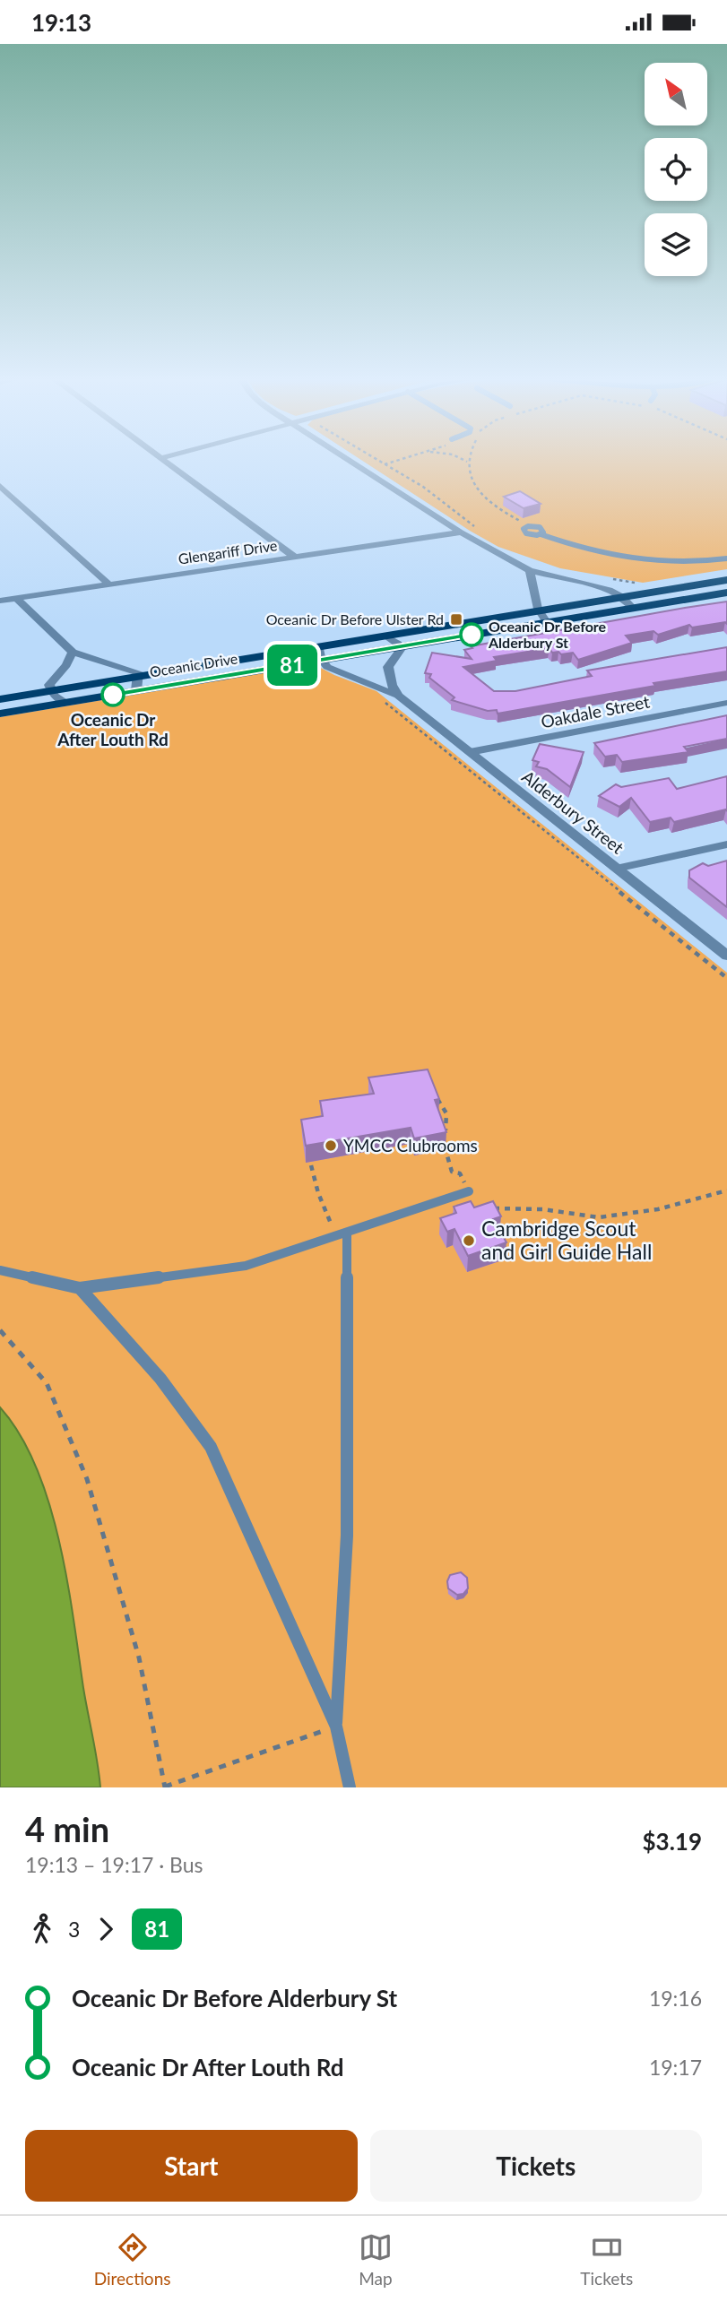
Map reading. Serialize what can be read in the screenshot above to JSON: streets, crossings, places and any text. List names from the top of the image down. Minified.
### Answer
{"streets":{"main road":["Oceanic Drive"],"street":["Glengariff Drive","Oakdale Street","Alderbury Street"]},"crossings":[["Oceanic Drive","Alderbury Street"],["Oakdale Street","Alderbury Street"]],"places":{"transit":["Oceanic Dr Before Ulster Rd"],"other":["Oceanic Dr Before Alderbury St","Oceanic Dr After Louth Rd","YMCC Clubrooms","Cambridge Scout and Girl Guide Hall"]},"lines":["bus line 81"],"north":"top left","page":{"status":"19:13","on_map":"81","heading":["4 min","19:13 – 19:17 · Bus","$3.19"],"legs":["3","81"],"list":[{"name":"Oceanic Dr Before Alderbury St","value":"19:16"},{"name":"Oceanic Dr After Louth Rd","value":"19:17"}],"buttons":["Start","Tickets"],"tabs":["Directions","Map","Tickets"]}}
